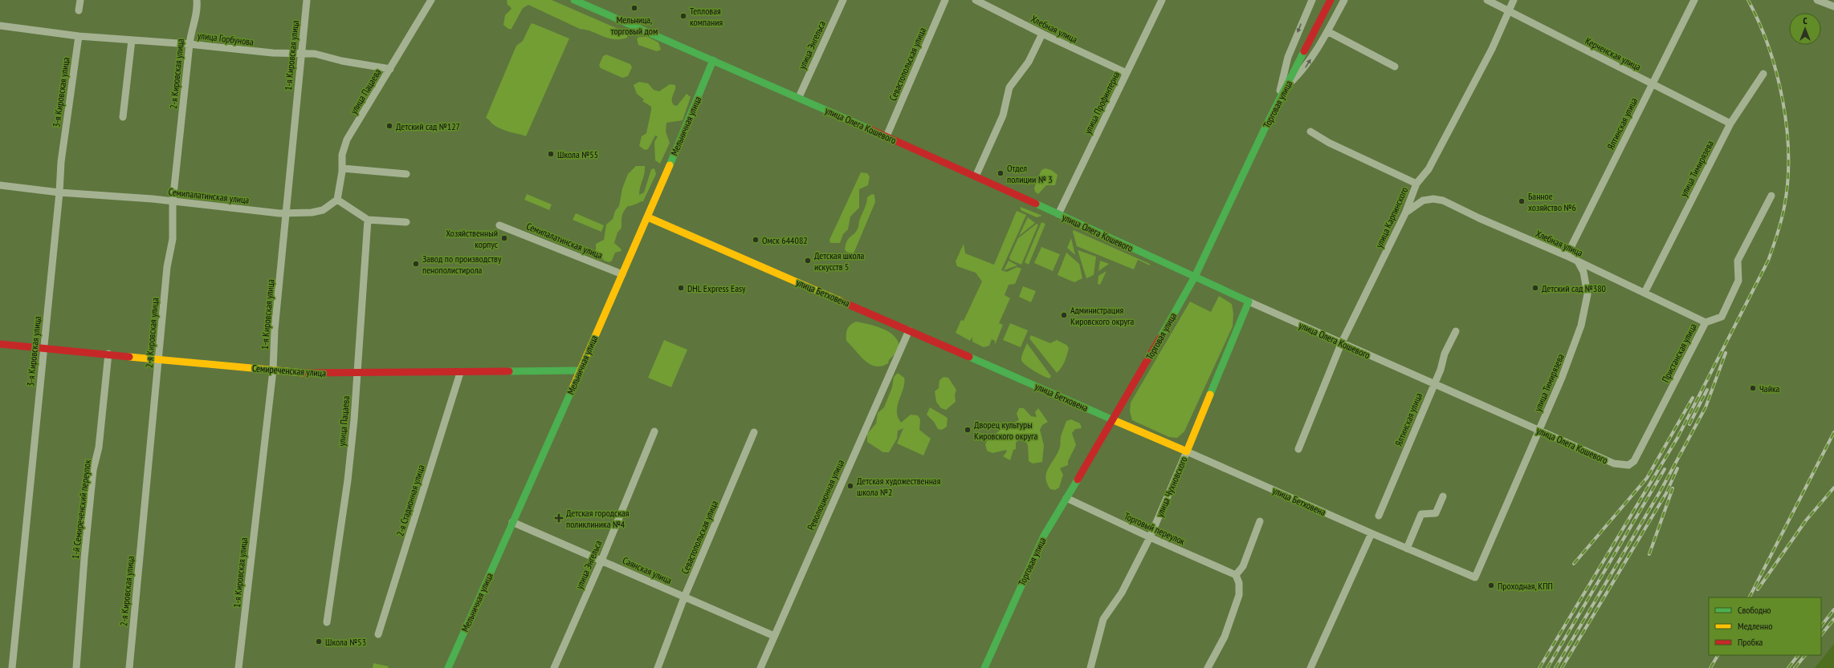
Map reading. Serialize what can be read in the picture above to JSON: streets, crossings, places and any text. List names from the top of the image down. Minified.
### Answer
{"streets":{"main road":["Торговая улица","улица Олега Кошевого","Мельничная улица","улица Бетховена","Семиреченская улица","улица Чухновского"],"street":["Хлебная улица","улица Горбунова","улица Энгельса","Керченская улица","1-я Кировская улица","Севастопольская улица","2-я Кировская улица","улица Пацаева","3-я Кировская улица","улица Профинтерна","Ялтинская улица","улица Тимирязева","Семипалатинская улица","улица Карпинского","Пристанская улица","Революционная улица","2-я Стадионная улица","1-й Семиреченский переулок","Торговый переулок","Саянская улица"]},"crossings":[["Хлебная улица","улица Профинтерна"],["Хлебная улица","Ялтинская улица"],["Хлебная улица","улица Тимирязева"],["Хлебная улица","улица Карпинского"],["Хлебная улица","Пристанская улица"],["улица Горбунова","1-я Кировская улица"],["улица Горбунова","2-я Кировская улица"],["улица Горбунова","улица Пацаева"],["улица Горбунова","3-я Кировская улица"],["улица Энгельса","улица Олега Кошевого"],["улица Энгельса","Саянская улица"],["Керченская улица","Ялтинская улица"],["Керченская улица","улица Тимирязева"],["Керченская улица","улица Карпинского"],["1-я Кировская улица","Семипалатинская улица"],["1-я Кировская улица","Семиреченская улица"],["Севастопольская улица","улица Олега Кошевого"],["Севастопольская улица","Саянская улица"],["2-я Кировская улица","Семипалатинская улица"],["2-я Кировская улица","Семиреченская улица"],["улица Пацаева","Семипалатинская улица"],["улица Пацаева","Семиреченская улица"],["3-я Кировская улица","Семипалатинская улица"],["3-я Кировская улица","Семиреченская улица"],["улица Профинтерна","улица Олега Кошевого"],["Торговая улица","улица Олега Кошевого"],["Торговая улица","улица Бетховена"],["Торговая улица","Торговый переулок"],["Ялтинская улица","улица Олега Кошевого"],["улица Олега Кошевого","Мельничная улица"],["улица Олега Кошевого","улица Тимирязева"],["улица Олега Кошевого","улица Карпинского"],["улица Олега Кошевого","Пристанская улица"],["улица Олега Кошевого","улица Чухновского"],["Мельничная улица","Семипалатинская улица"],["Мельничная улица","улица Бетховена"],["Мельничная улица","Семиреченская улица"],["Мельничная улица","Саянская улица"],["улица Тимирязева","улица Бетховена"],["улица Бетховена","улица Чухновского"],["улица Бетховена","Революционная улица"],["Семиреченская улица","2-я Стадионная улица"],["Семиреченская улица","1-й Семиреченский переулок"],["улица Чухновского","Торговый переулок"],["Революционная улица","Саянская улица"]],"places":{"other":["Мельница, торговый дом","Тепловая компания","Детский сад №127","Школа №55","Отдел полиции № 3","Банное хозяйство №6","Хозяйственный корпус","Омск 644082","Детская школа искусств 5","Завод по производству пенополистирола","DHL Express Easy","Детский сад №380","Администрация Кировского округа","Чайка","Дворец культуры Кировского округа","Детская художественная школа №2","Проходная, КПП","Школа №53"],"health":["Детская городская поликлиника №4"]},"legend":["Свободно","Медленно","Пробка"],"north":"top"}
